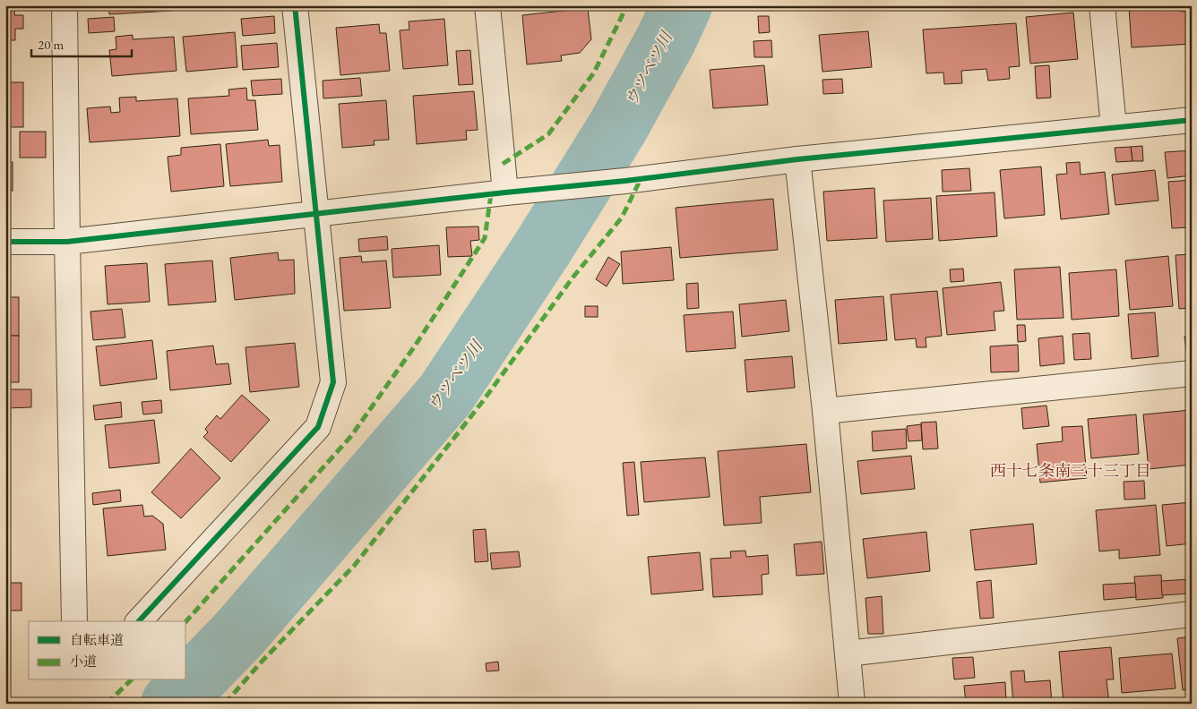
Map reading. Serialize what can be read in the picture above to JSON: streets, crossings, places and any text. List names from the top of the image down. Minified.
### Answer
{"districts":["西十七条南三十三丁目"],"water":["ウツベツ川"],"legend":["自転車道","小道"],"scale_bar":"20 m"}
